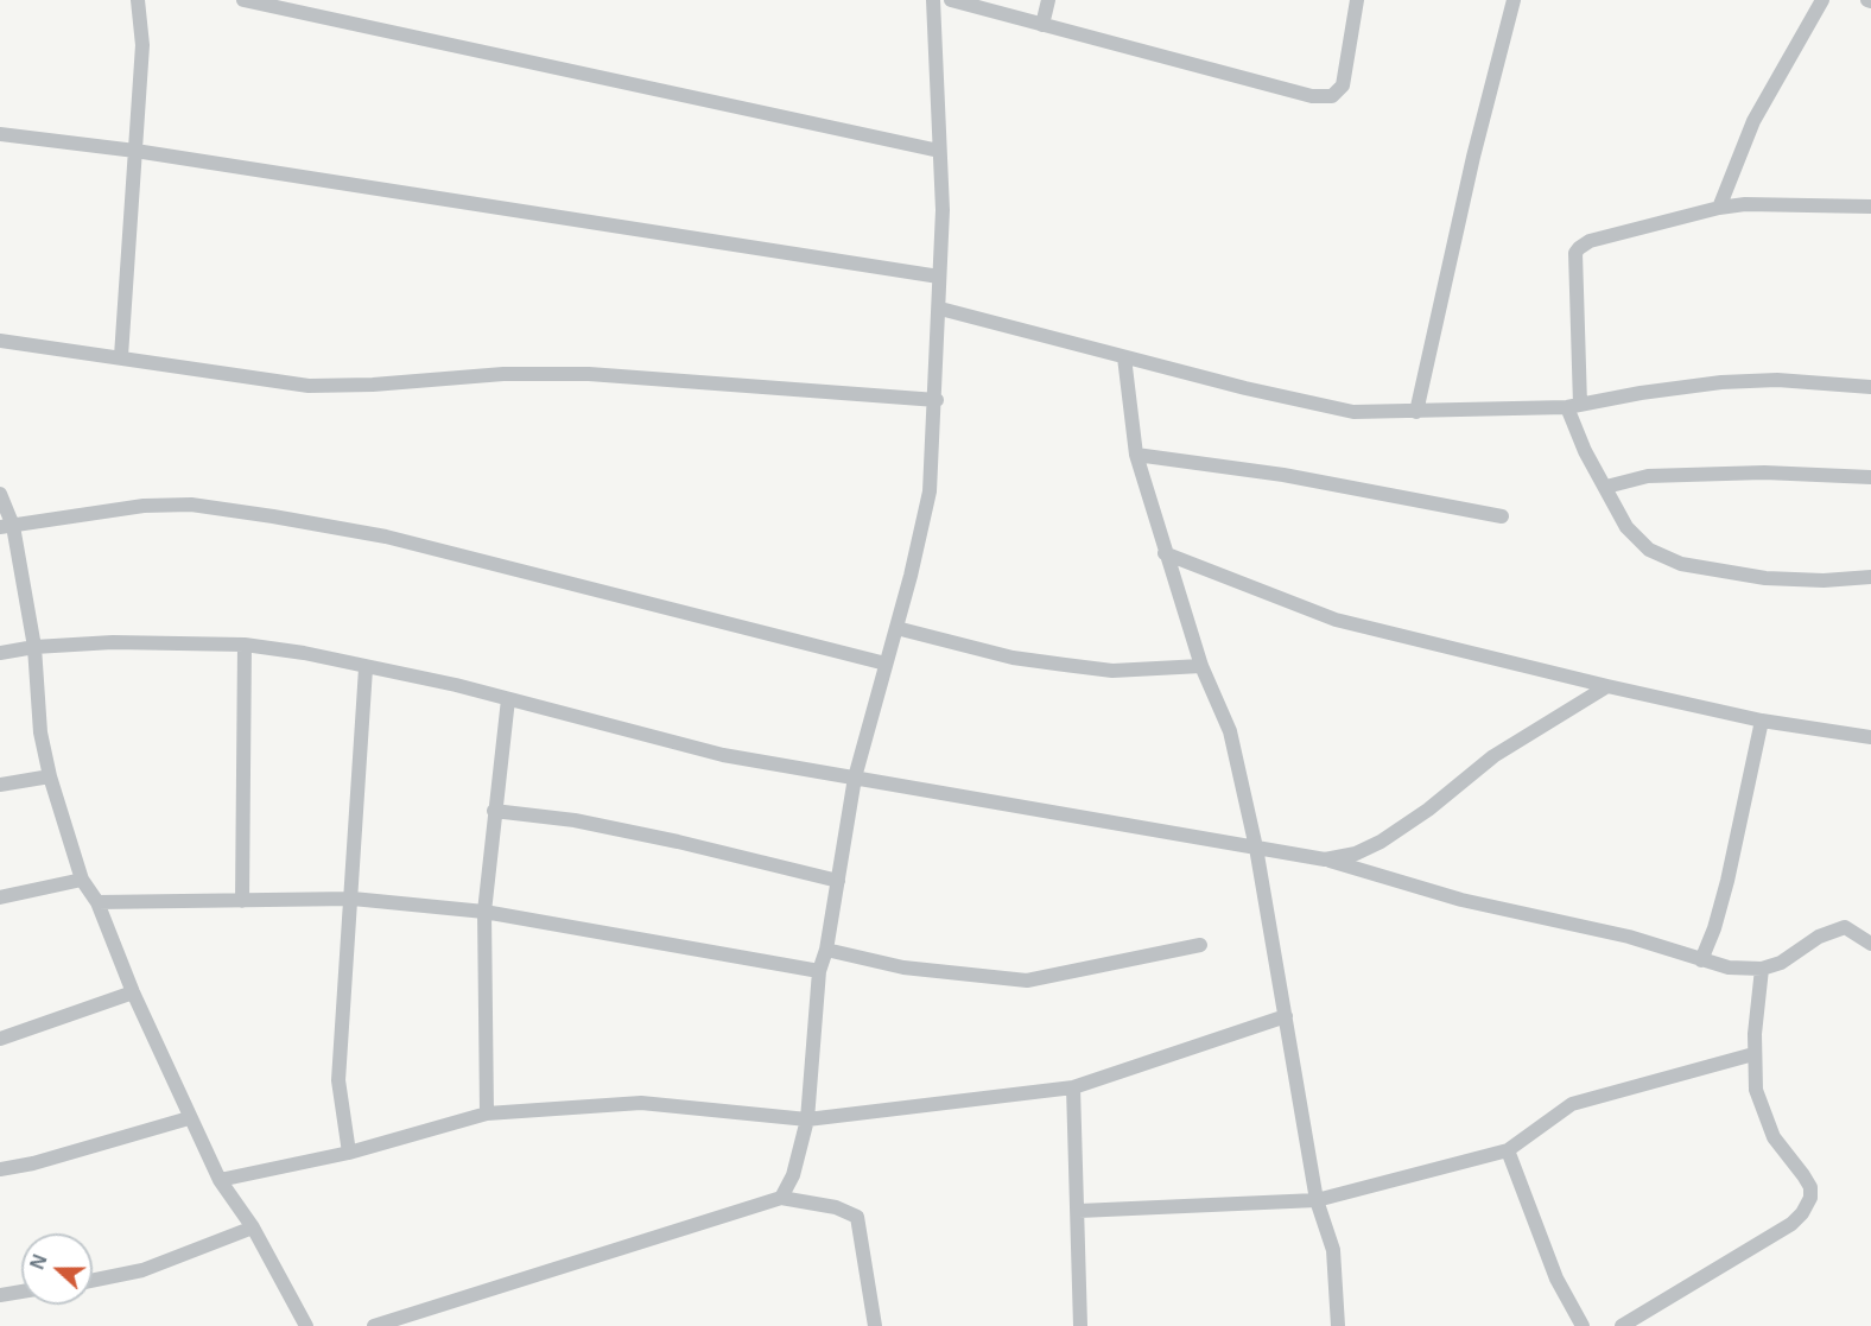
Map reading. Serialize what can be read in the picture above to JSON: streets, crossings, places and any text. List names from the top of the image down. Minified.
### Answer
{"north":"left"}
